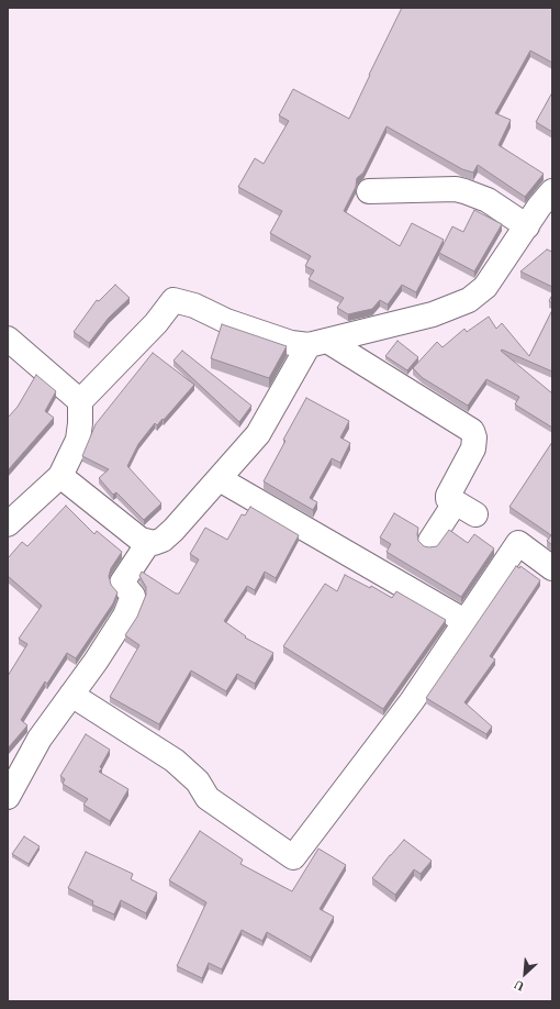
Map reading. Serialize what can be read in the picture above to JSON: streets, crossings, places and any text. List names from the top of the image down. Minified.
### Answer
{"north":"bottom left"}
